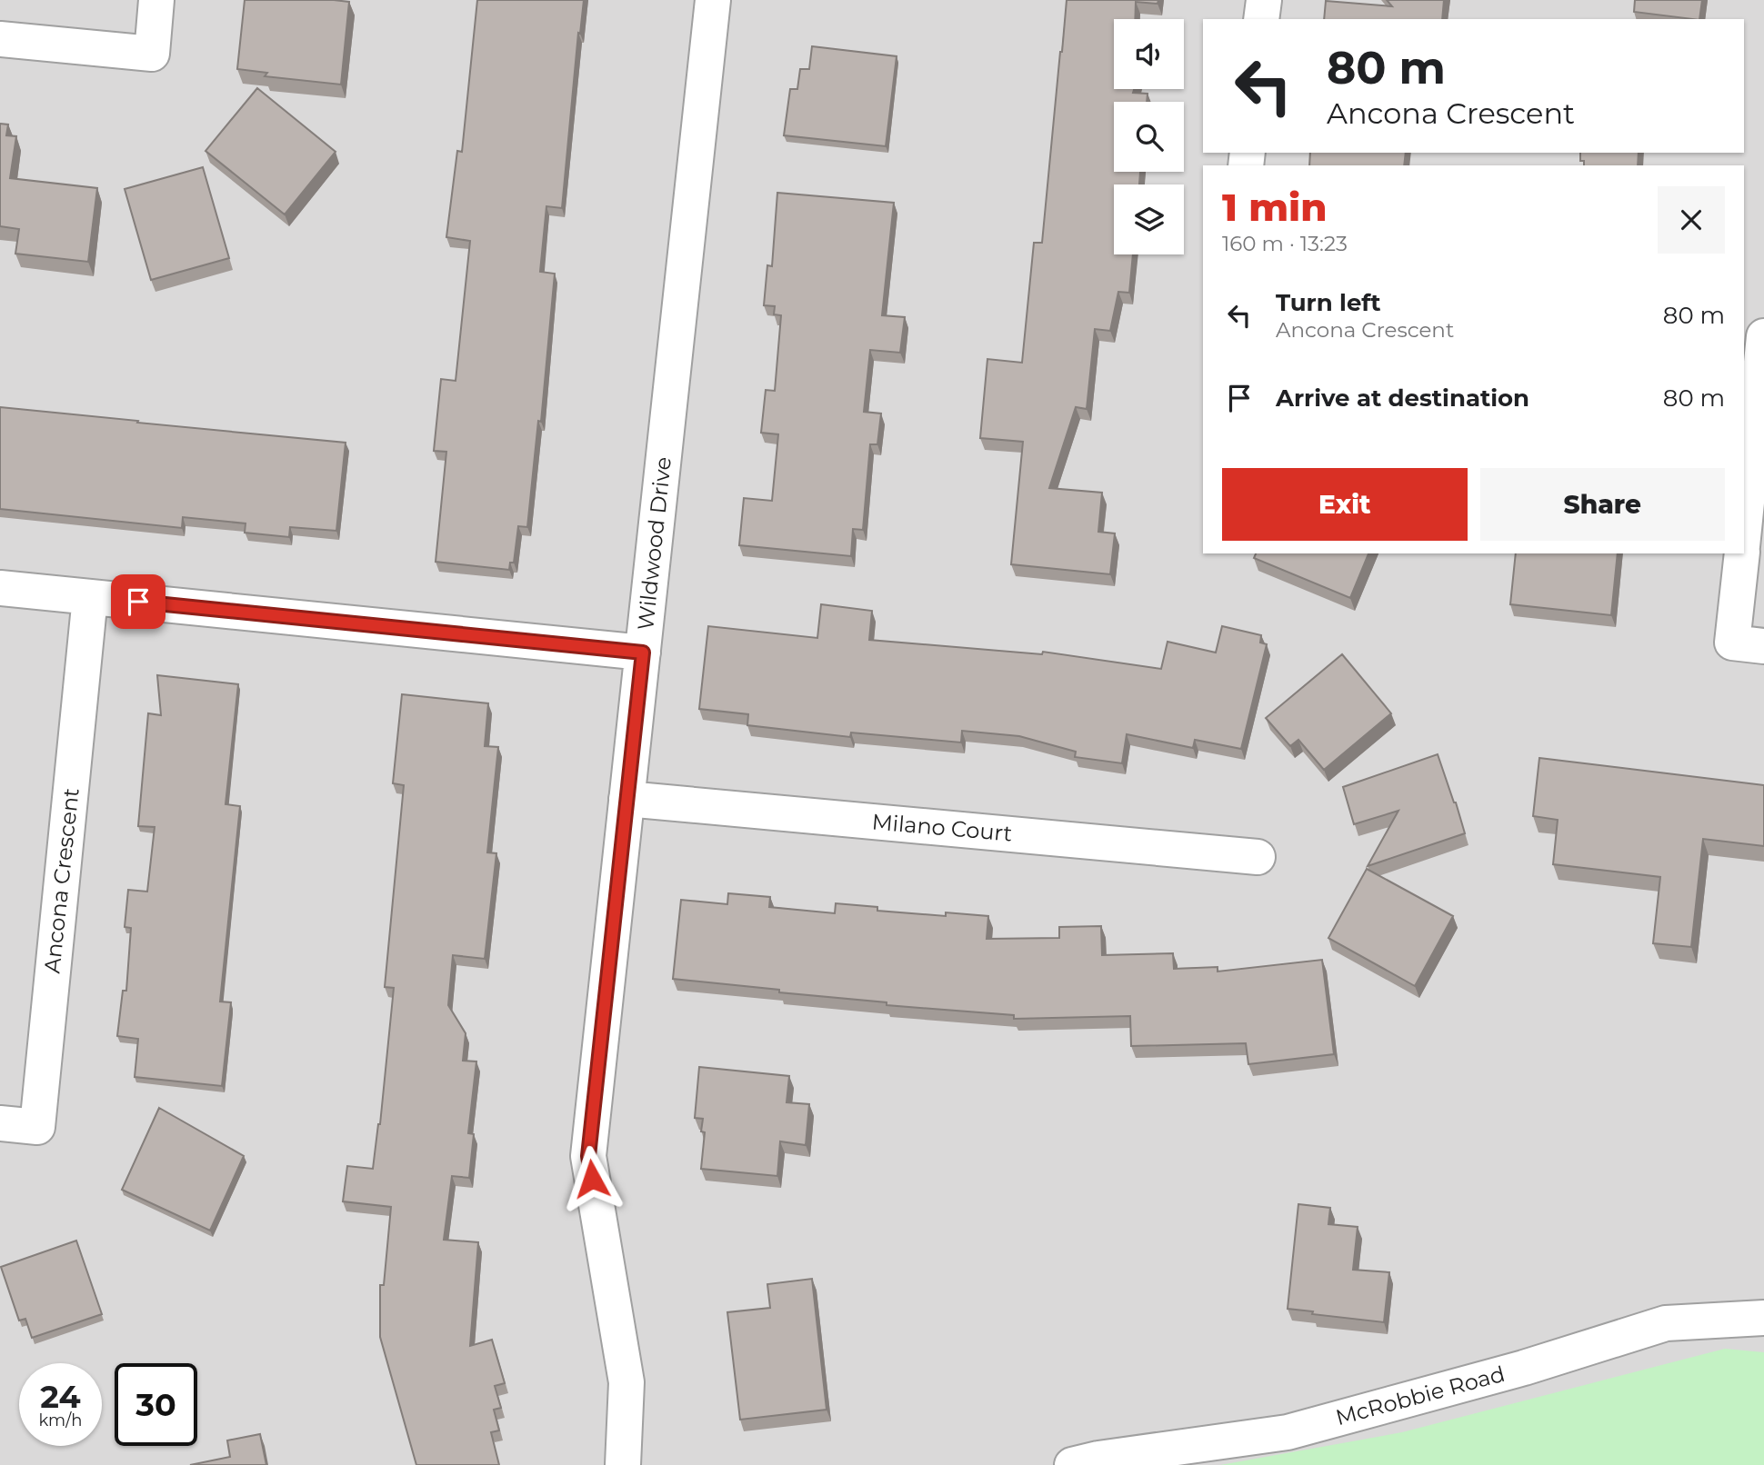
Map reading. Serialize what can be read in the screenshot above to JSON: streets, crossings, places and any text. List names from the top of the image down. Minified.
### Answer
{"streets":{"street":["Wildwood Drive","Milano Court","Ancona Crescent","McRobbie Road"]},"crossings":[["Wildwood Drive","Milano Court"]],"page":{"turn":["80 m","Ancona Crescent"],"heading":["1 min","160 m · 13:23"],"list":[{"name":"Turn left","note":"Ancona Crescent","value":"80 m"},{"name":"Arrive at destination","value":"80 m"}],"buttons":["Exit","Share"],"speed":"24 km/h","limit":"30"}}
